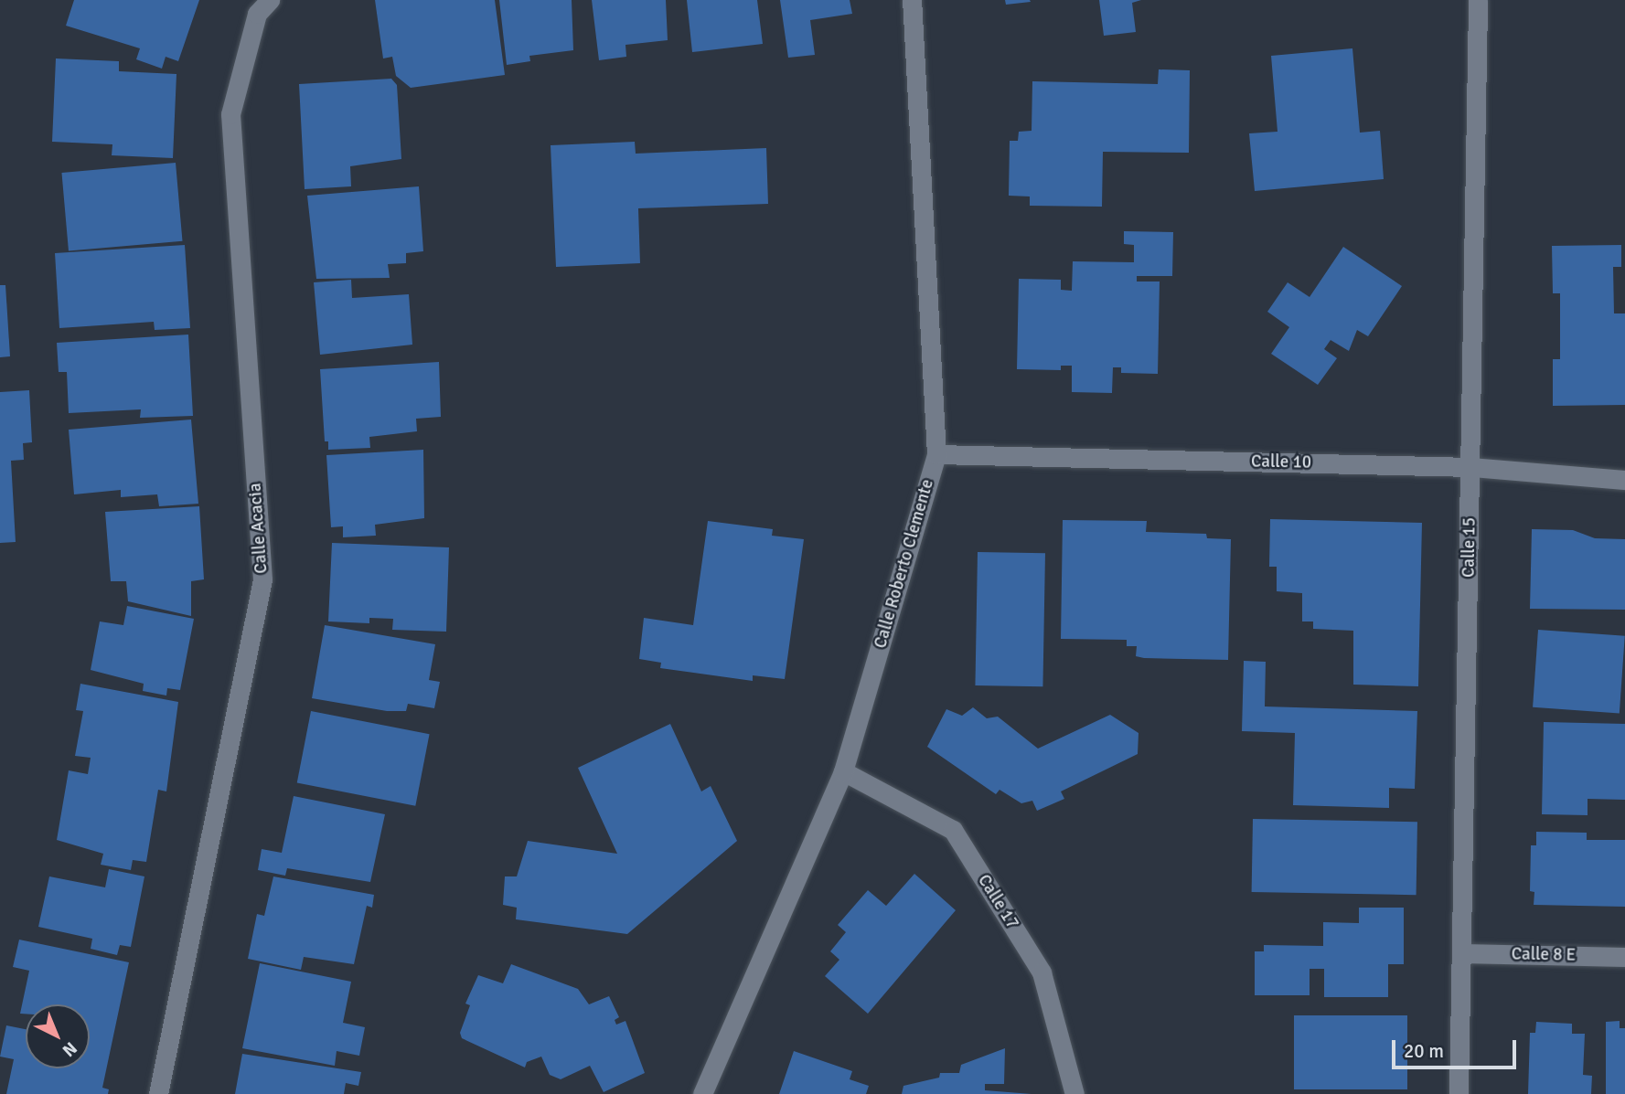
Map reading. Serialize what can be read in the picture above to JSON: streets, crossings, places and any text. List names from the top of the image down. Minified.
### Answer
{"streets":{"street":["Calle 10","Calle Acacia","Calle 15","Calle Roberto Clemente","Calle 17","Calle 8 E"]},"crossings":[["Calle 10","Calle 15"],["Calle 10","Calle Roberto Clemente"],["Calle 15","Calle 8 E"],["Calle Roberto Clemente","Calle 17"]],"scale_bar":"20 m","north":"bottom right"}
